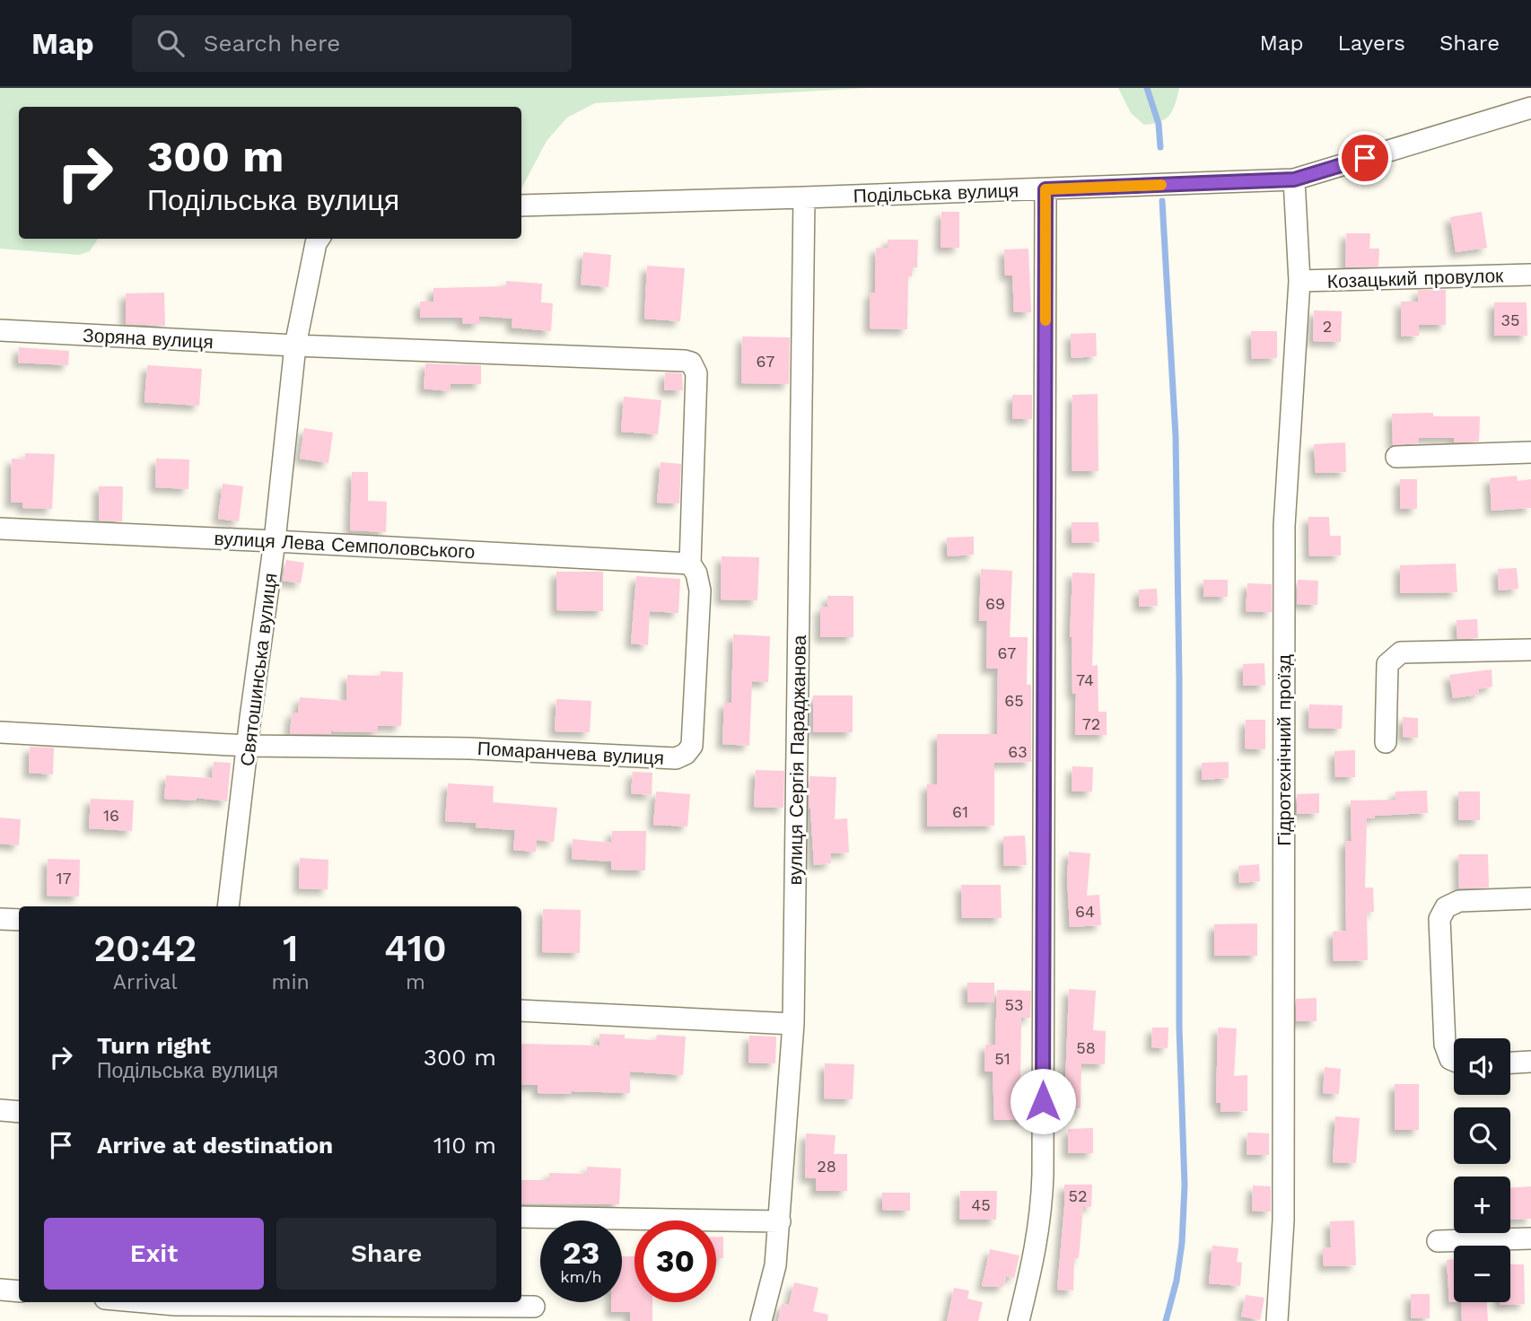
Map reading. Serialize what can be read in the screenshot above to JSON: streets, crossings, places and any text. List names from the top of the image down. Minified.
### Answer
{"streets":{"street":["Подільська вулиця","Козацький провулок","Зоряна вулиця","вулиця Лева Семполовського","Святошинська вулиця","Гідротехнічний проїзд","Помаранчева вулиця","вулиця Сергія Параджанова"]},"crossings":[["Подільська вулиця","Гідротехнічний проїзд"],["Подільська вулиця","вулиця Сергія Параджанова"],["Козацький провулок","Гідротехнічний проїзд"],["Зоряна вулиця","Святошинська вулиця"],["Зоряна вулиця","Помаранчева вулиця"],["вулиця Лева Семполовського","Святошинська вулиця"],["вулиця Лева Семполовського","Помаранчева вулиця"],["Святошинська вулиця","Помаранчева вулиця"]],"house_numbers":["35","2","67","69","67","74","65","72","63","61","16","17","64","53","58","51","28","52","45"],"page":{"header":"Map","search":"Search here","nav":["Map","Layers","Share"],"turn":["300 m","Подільська вулиця"],"eta":["20:42","Arrival","1","min","410","m"],"list":[{"name":"Turn right","note":"Подільська вулиця","value":"300 m"},{"name":"Arrive at destination","value":"110 m"}],"map_buttons":["+","−"],"buttons":["Exit","Share"],"speed":"23 km/h","limit":"30"}}
